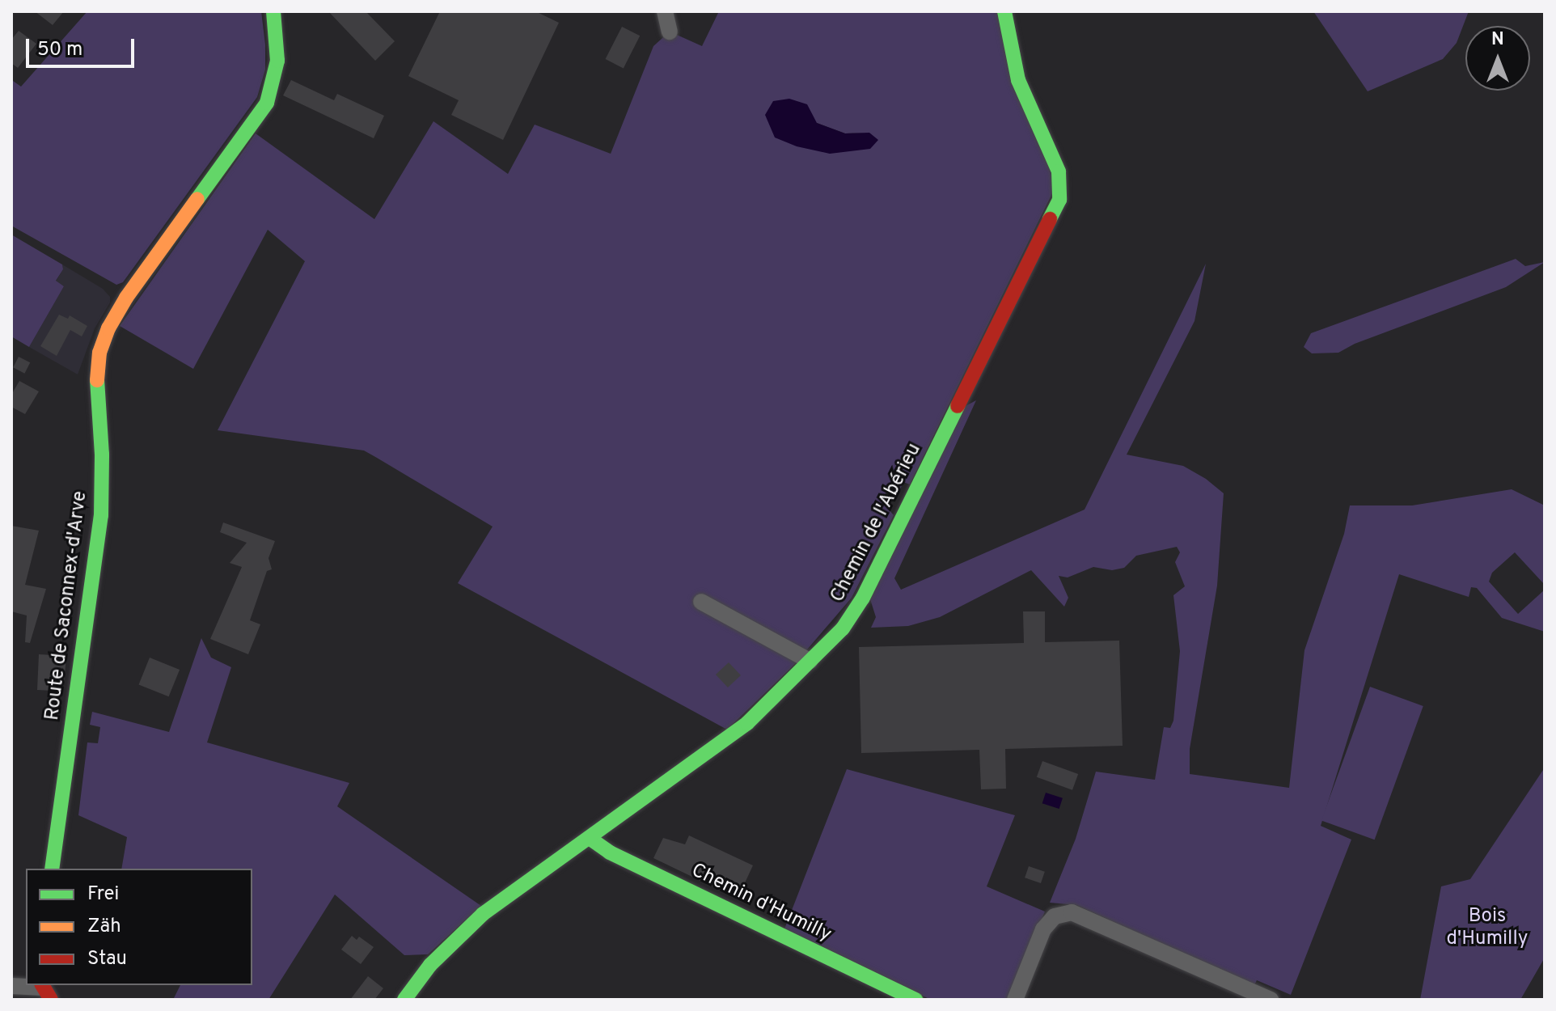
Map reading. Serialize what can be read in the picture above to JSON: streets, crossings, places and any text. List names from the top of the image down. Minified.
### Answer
{"streets":{"street":["Chemin de l'Abérieu","Route de Saconnex-d'Arve","Chemin d'Humilly"]},"crossings":[["Chemin de l'Abérieu","Chemin d'Humilly"]],"parks":["Bois d'Humilly"],"legend":["Frei","Zäh","Stau"],"scale_bar":"50 m","north":"top"}
